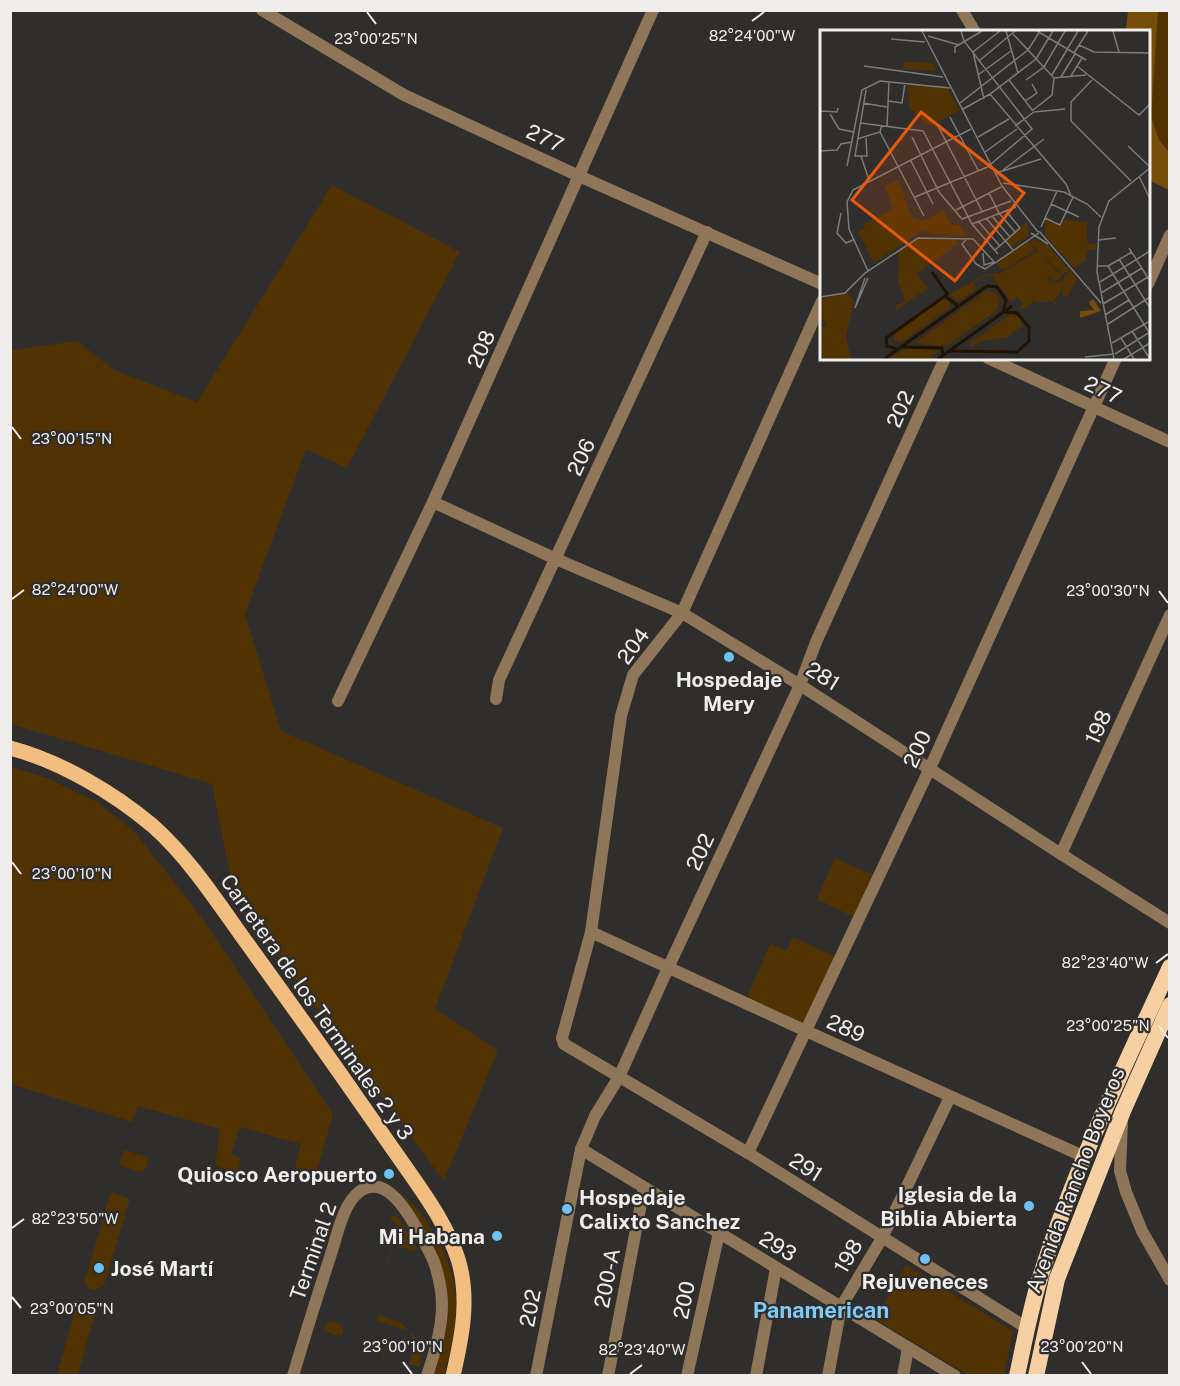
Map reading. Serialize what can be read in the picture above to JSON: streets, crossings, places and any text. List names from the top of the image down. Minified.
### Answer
{"streets":{"highway":["Avenida Rancho Boyeros"],"main road":["Carretera de los Terminales 2 y 3"],"street":["277","208","202","206","204","281","198","200","289","291","293","Terminal 2","200-A"]},"crossings":[["277","208"],["277","206"],["277","200"],["208","281"],["202","281"],["202","289"],["202","291"],["202","293"],["206","281"],["204","281"],["204","289"],["204","291"],["281","198"],["281","200"],["198","289"],["198","291"],["198","293"],["200","289"],["200","291"],["200","293"],["289","Avenida Rancho Boyeros"],["291","Avenida Rancho Boyeros"],["293","200-A"]],"districts":["Panamerican"],"places":["Hospedaje Mery","Quiosco Aeropuerto","Iglesia de la Biblia Abierta","Hospedaje Calixto Sanchez","Mi Habana","Rejuveneces","José Martí"],"coordinates":["82°24'00\"W","23°00'25\"N","23°00'15\"N","23°00'30\"N","23°00'10\"N","82°23'40\"W","82°23'50\"W","23°00'05\"N","23°00'20\"N"]}
